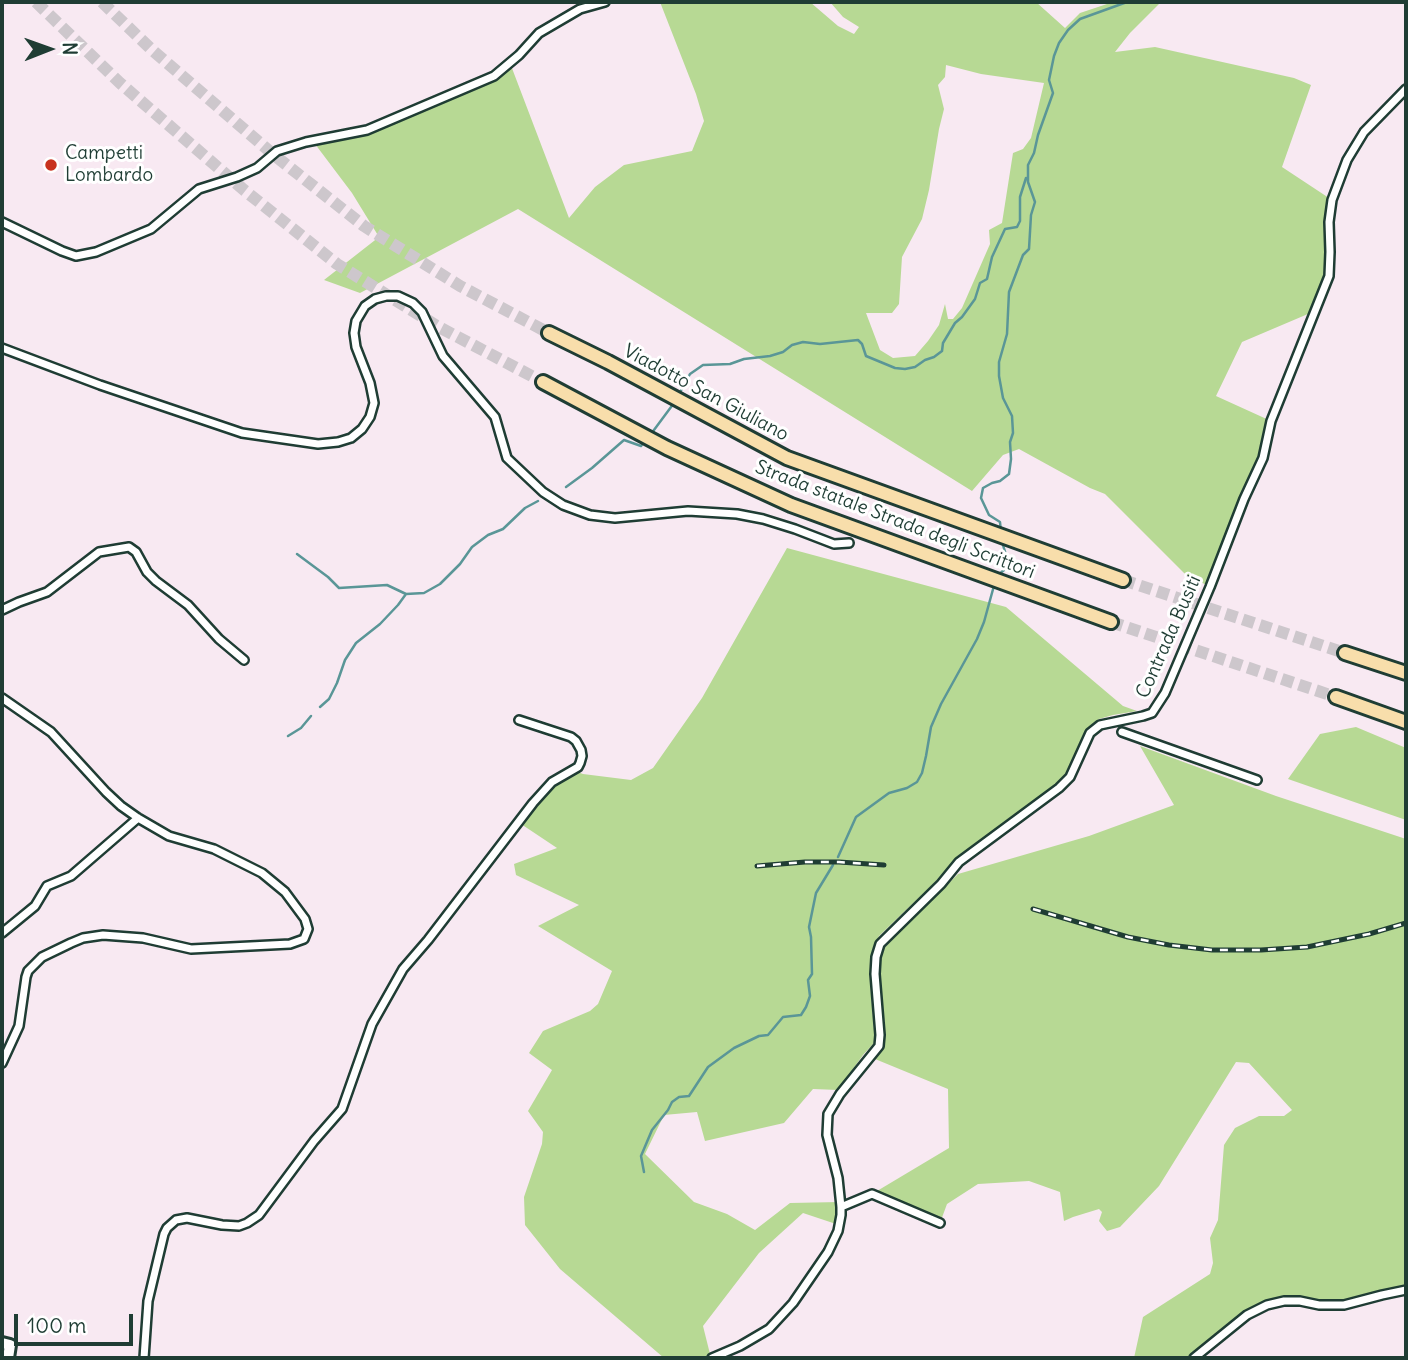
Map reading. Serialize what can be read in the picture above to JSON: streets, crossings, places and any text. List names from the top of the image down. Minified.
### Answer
{"streets":{"highway":["Viadotto San Giuliano","Strada statale Strada degli Scrittori"],"street":["Contrada Busiti"]},"crossings":[["Viadotto San Giuliano","Strada statale Strada degli Scrittori"]],"places":["Campetti Lombardo"],"scale_bar":"100 m","north":"right"}
